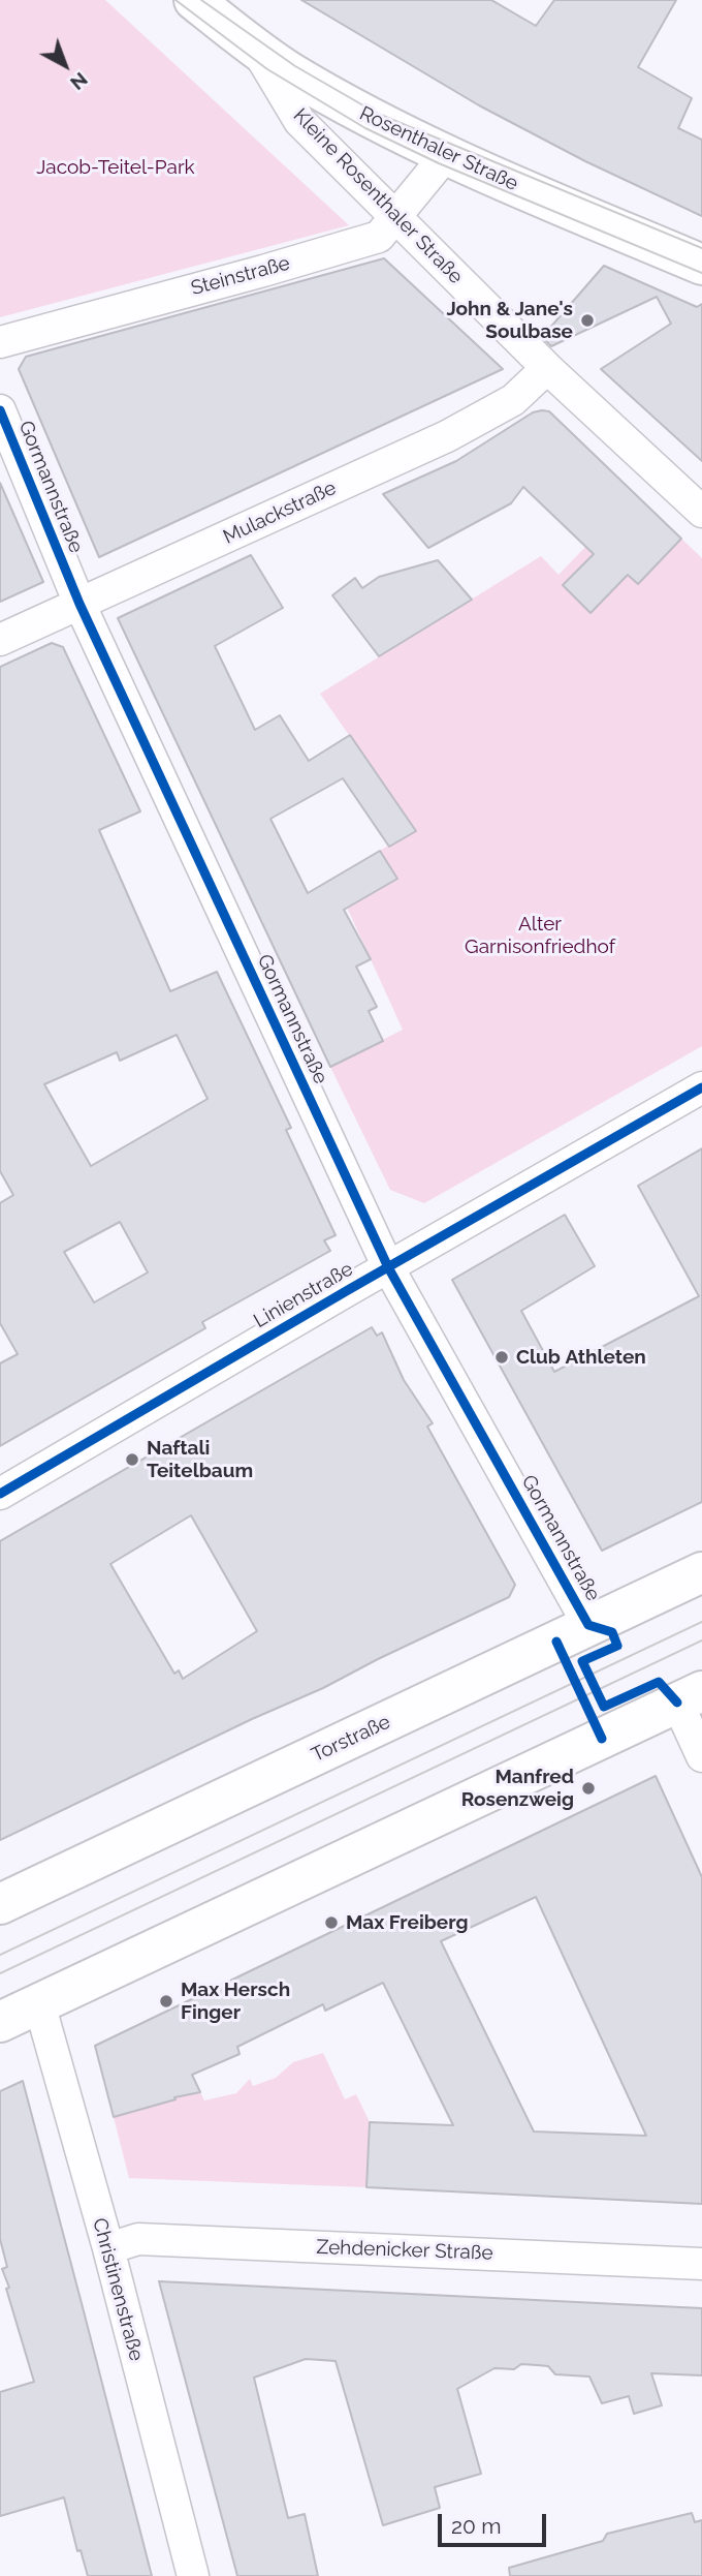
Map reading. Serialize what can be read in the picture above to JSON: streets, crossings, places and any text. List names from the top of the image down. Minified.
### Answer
{"streets":{"main road":["Rosenthaler Straße","Torstraße"],"street":["Kleine Rosenthaler Straße","Steinstraße","Gormannstraße","Mulackstraße","Linienstraße","Zehdenicker Straße","Christinenstraße"]},"crossings":[["Rosenthaler Straße","Kleine Rosenthaler Straße"],["Rosenthaler Straße","Steinstraße"],["Kleine Rosenthaler Straße","Steinstraße"],["Kleine Rosenthaler Straße","Mulackstraße"],["Gormannstraße","Mulackstraße"],["Gormannstraße","Linienstraße"],["Gormannstraße","Torstraße"],["Zehdenicker Straße","Christinenstraße"]],"parks":["Jacob-Teitel-Park","Alter Garnisonfriedhof"],"places":["John & Jane's Soulbase","Club Athleten","Naftali Teitelbaum","Manfred Rosenzweig","Max Freiberg","Max Hersch Finger"],"scale_bar":"20 m","north":"bottom right"}
